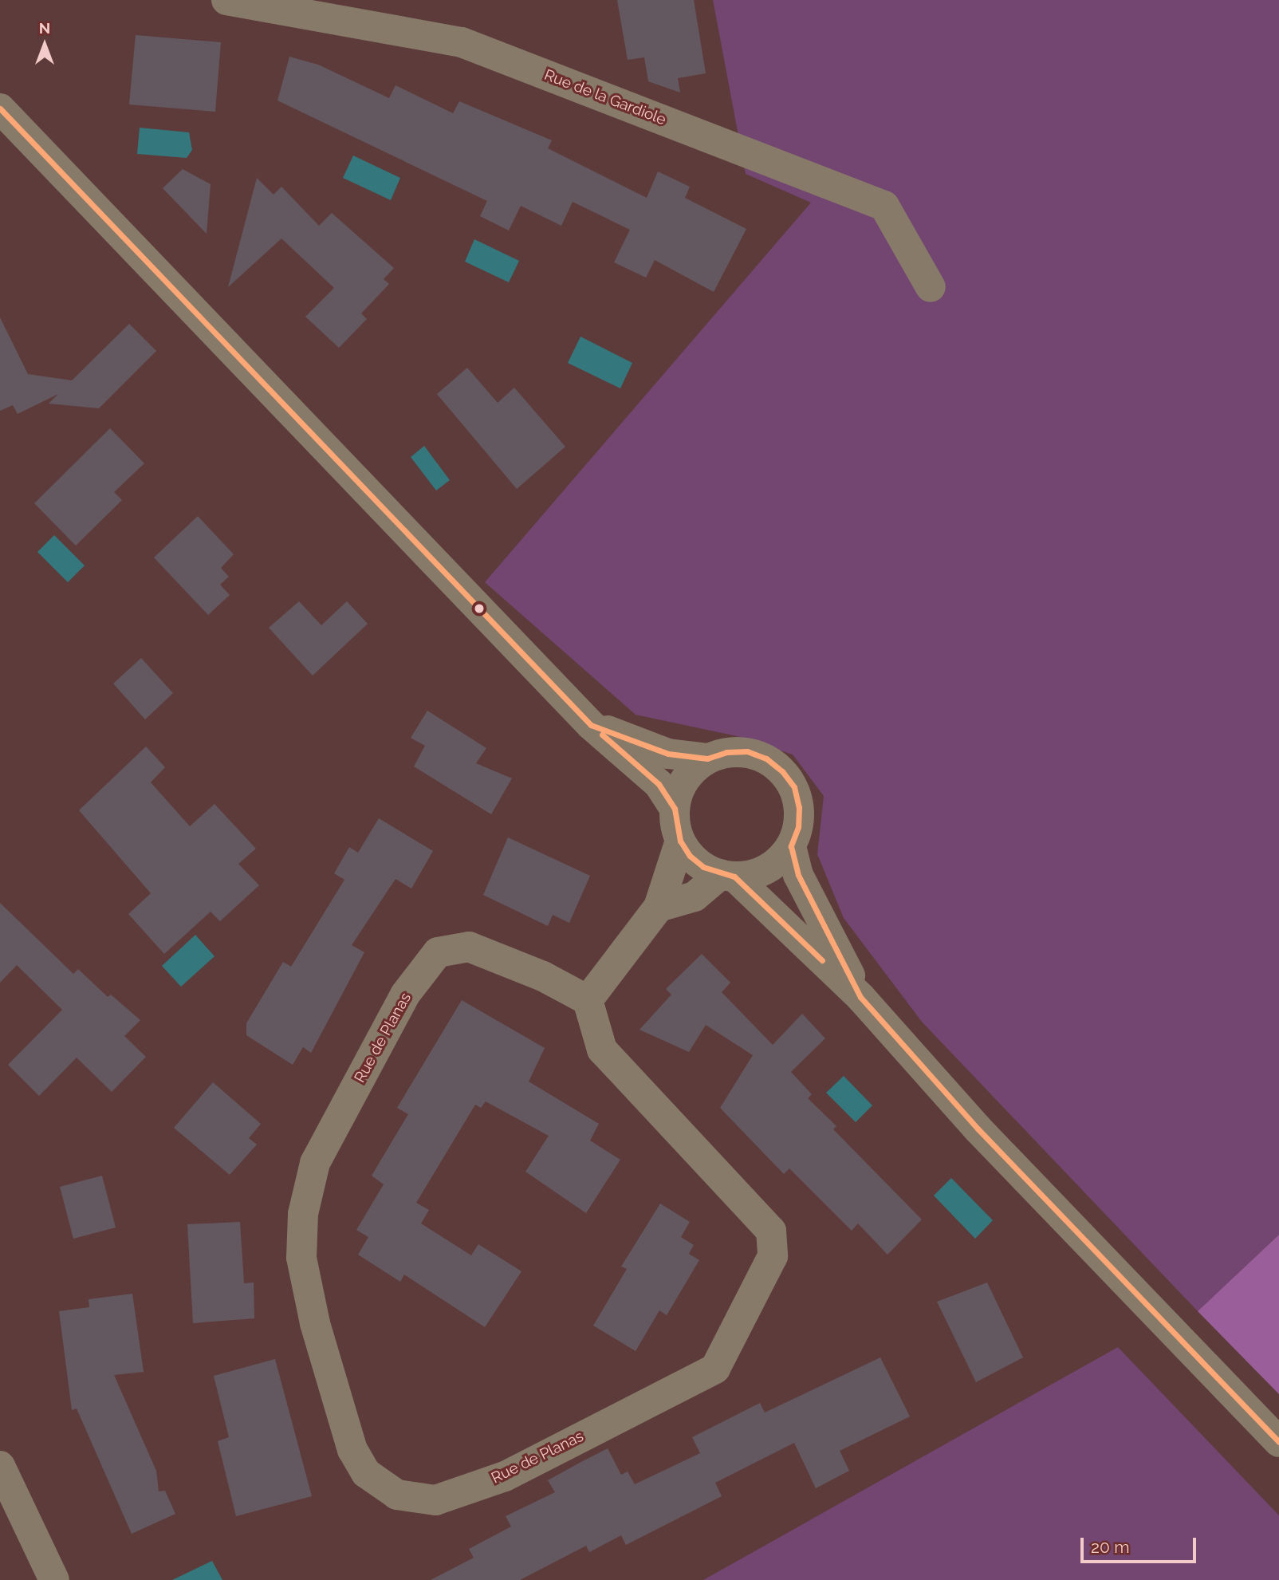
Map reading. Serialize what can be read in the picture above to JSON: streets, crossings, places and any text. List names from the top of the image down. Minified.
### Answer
{"streets":{"street":["Rue de la Gardiole","Rue de Planas"]},"scale_bar":"20 m","north":"top"}
